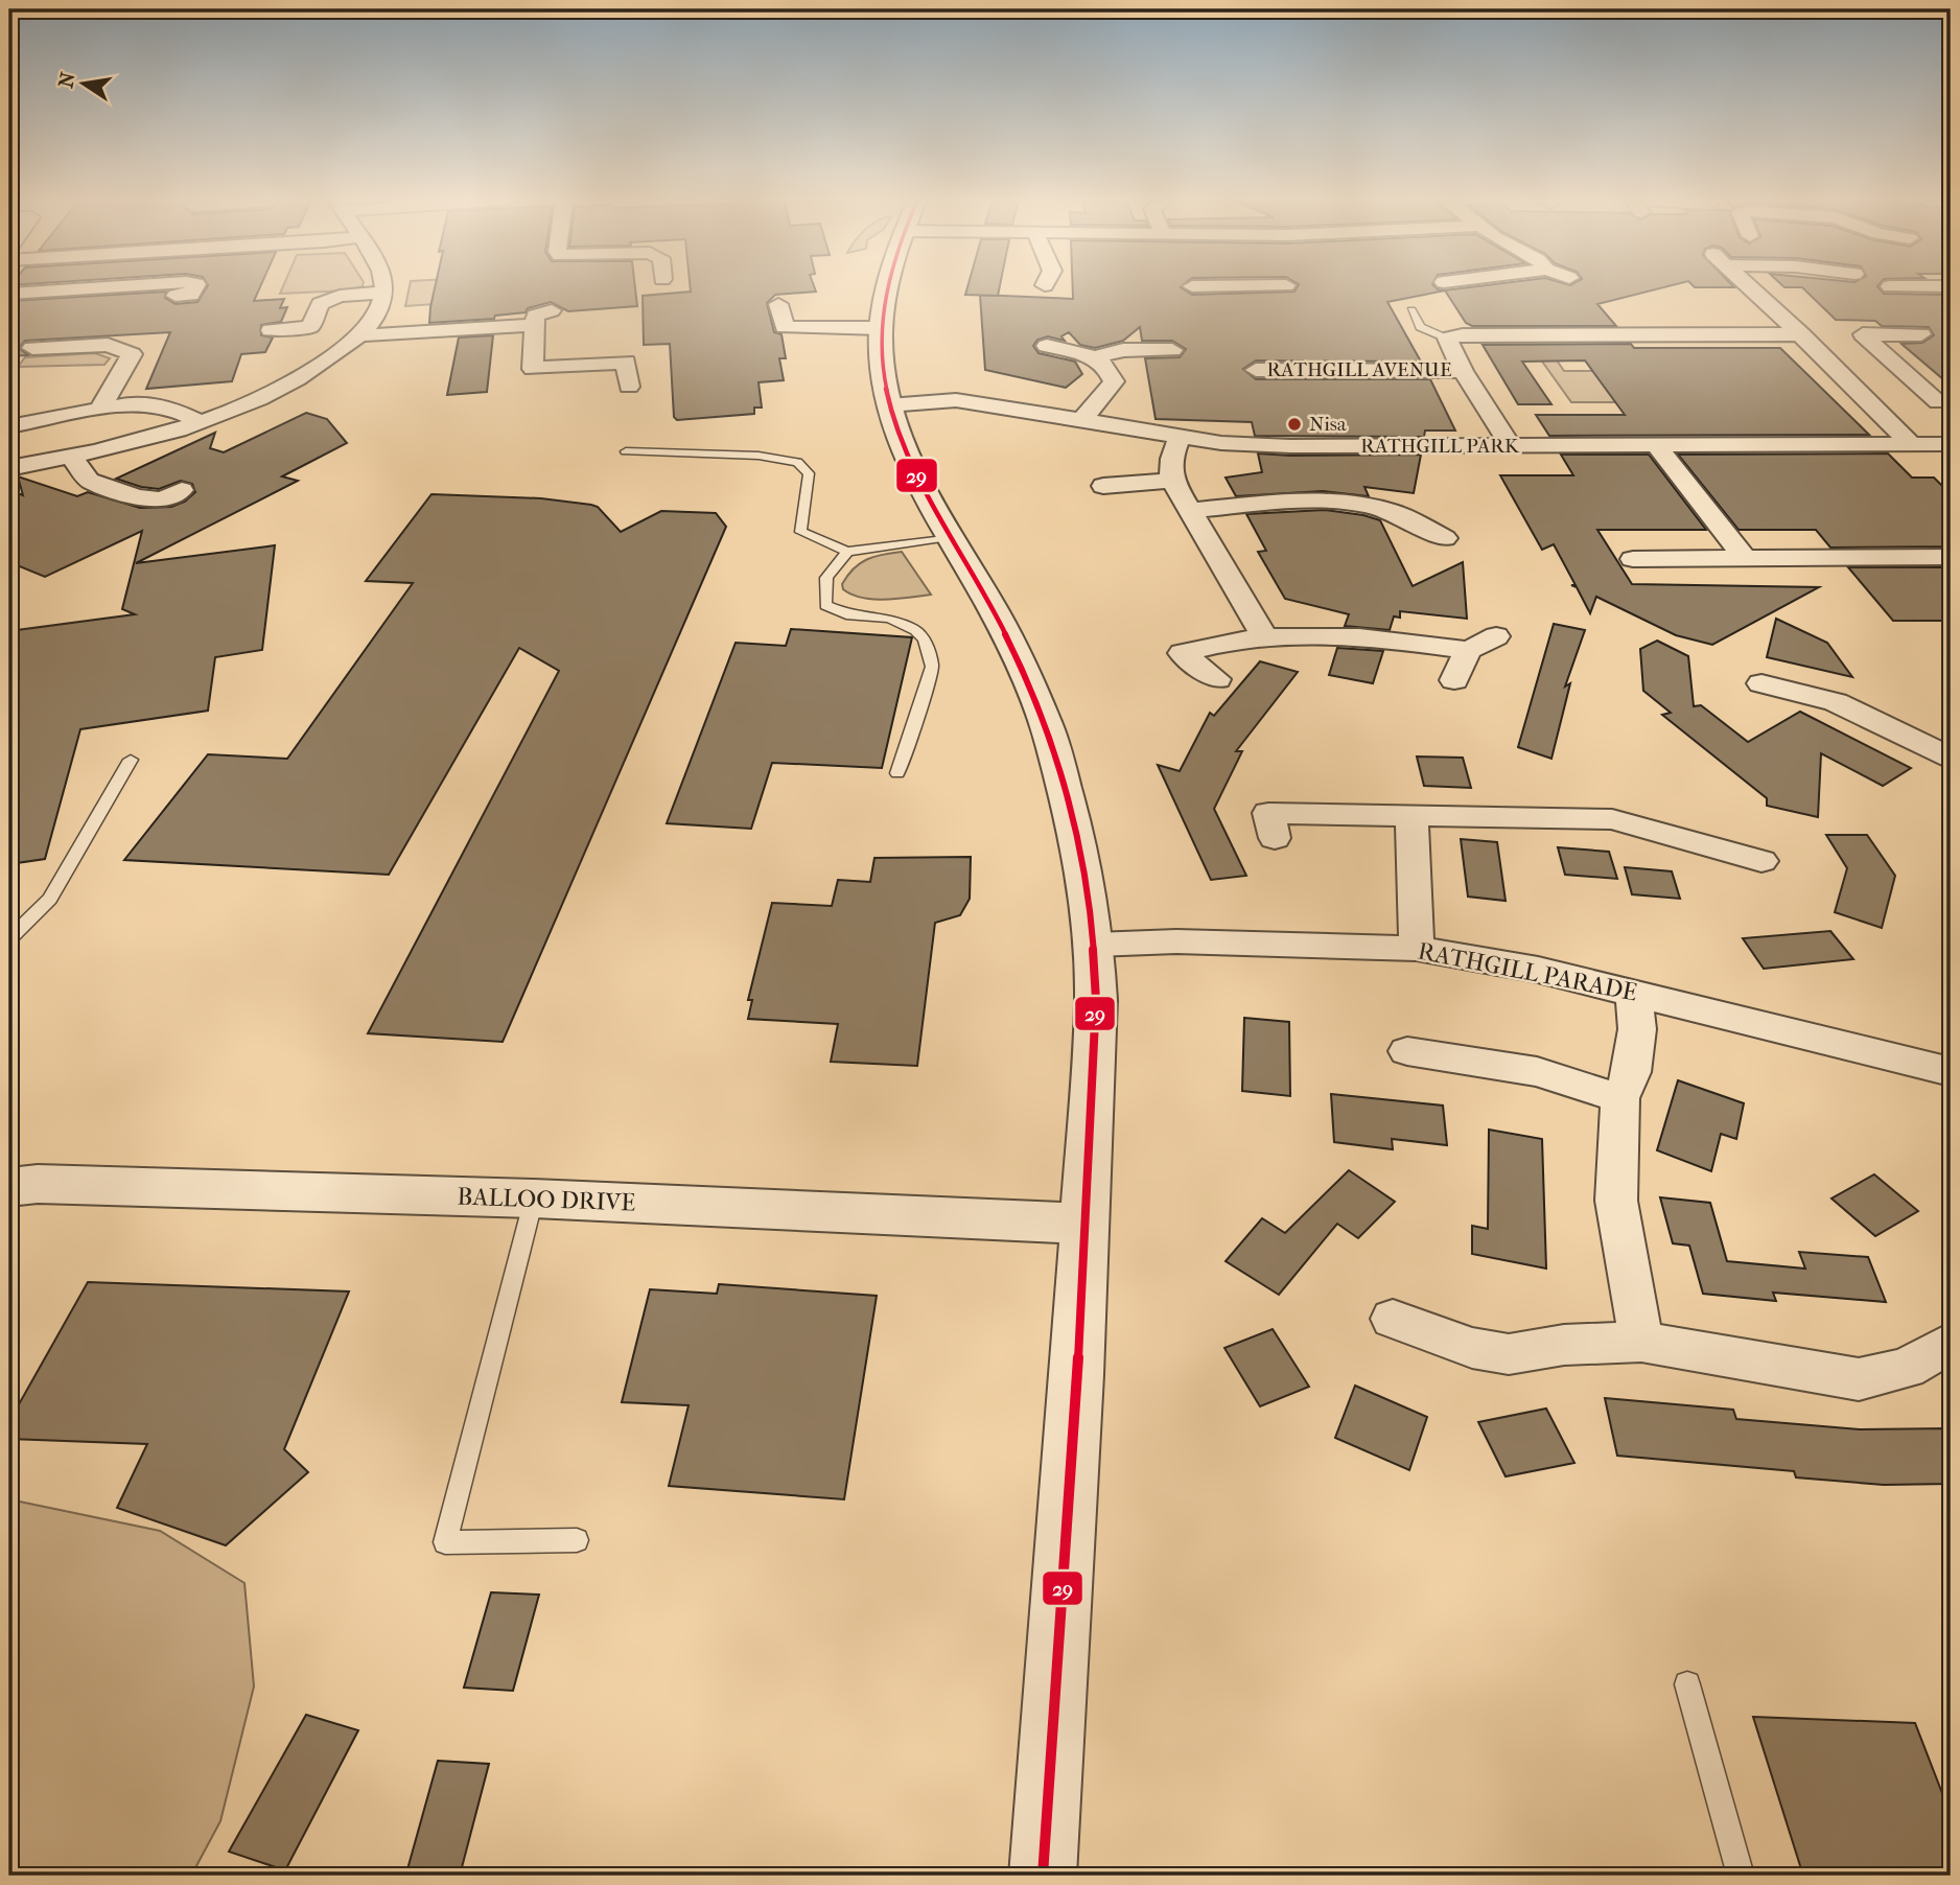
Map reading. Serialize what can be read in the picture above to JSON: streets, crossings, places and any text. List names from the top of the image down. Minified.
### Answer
{"streets":{"street":["RATHGILL AVENUE","RATHGILL PARK","RATHGILL PARADE","BALLOO DRIVE"]},"crossings":[["RATHGILL AVENUE","RATHGILL PARK"]],"places":["Nisa"],"lines":["transit line 29"],"north":"left"}
